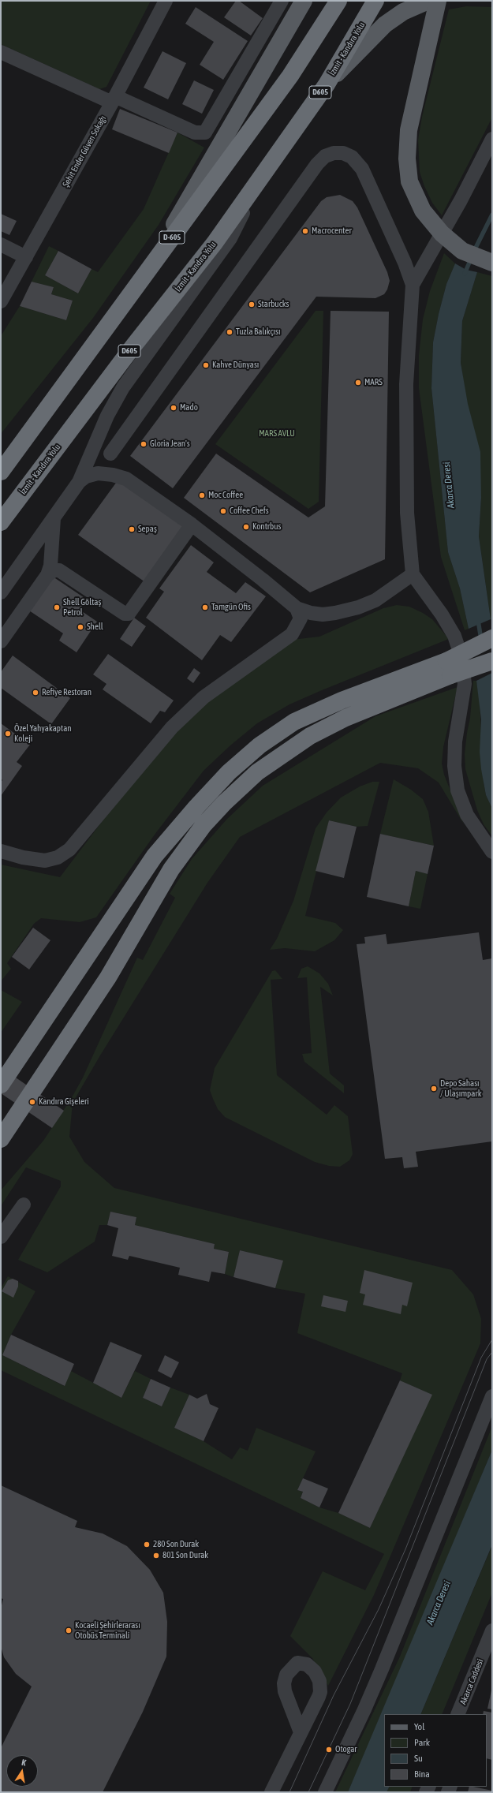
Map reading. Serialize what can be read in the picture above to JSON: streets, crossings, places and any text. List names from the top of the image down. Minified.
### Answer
{"streets":{"highway":["İzmit - Kandıra Yolu","D605","D-605"],"street":["Şehit Ender Güven Sokağı","Akarca Caddesi"]},"water":["Akarca Deresi"],"parks":["MARS AVLU"],"places":["Macrocenter","Starbucks","Tuzla Balıkçısı","Kahve Dünyası","MARS","Mado","Gloria Jean's","Moc Coffee","Coffee Chefs","Kontrbus","Sepaş","Shell Göltaş Petrol","Tamgün Ofis","Shell","Refiye Restoran","Özel Yahyakaptan Koleji","Depo Sahası / Ulaşımpark","Kandıra Gişeleri","280 Son Durak","801 Son Durak","Kocaeli Şehirlerarası Otobüs Terminali","Otogar"],"legend":["Yol","Park","Su","Bina"],"north":"top"}
